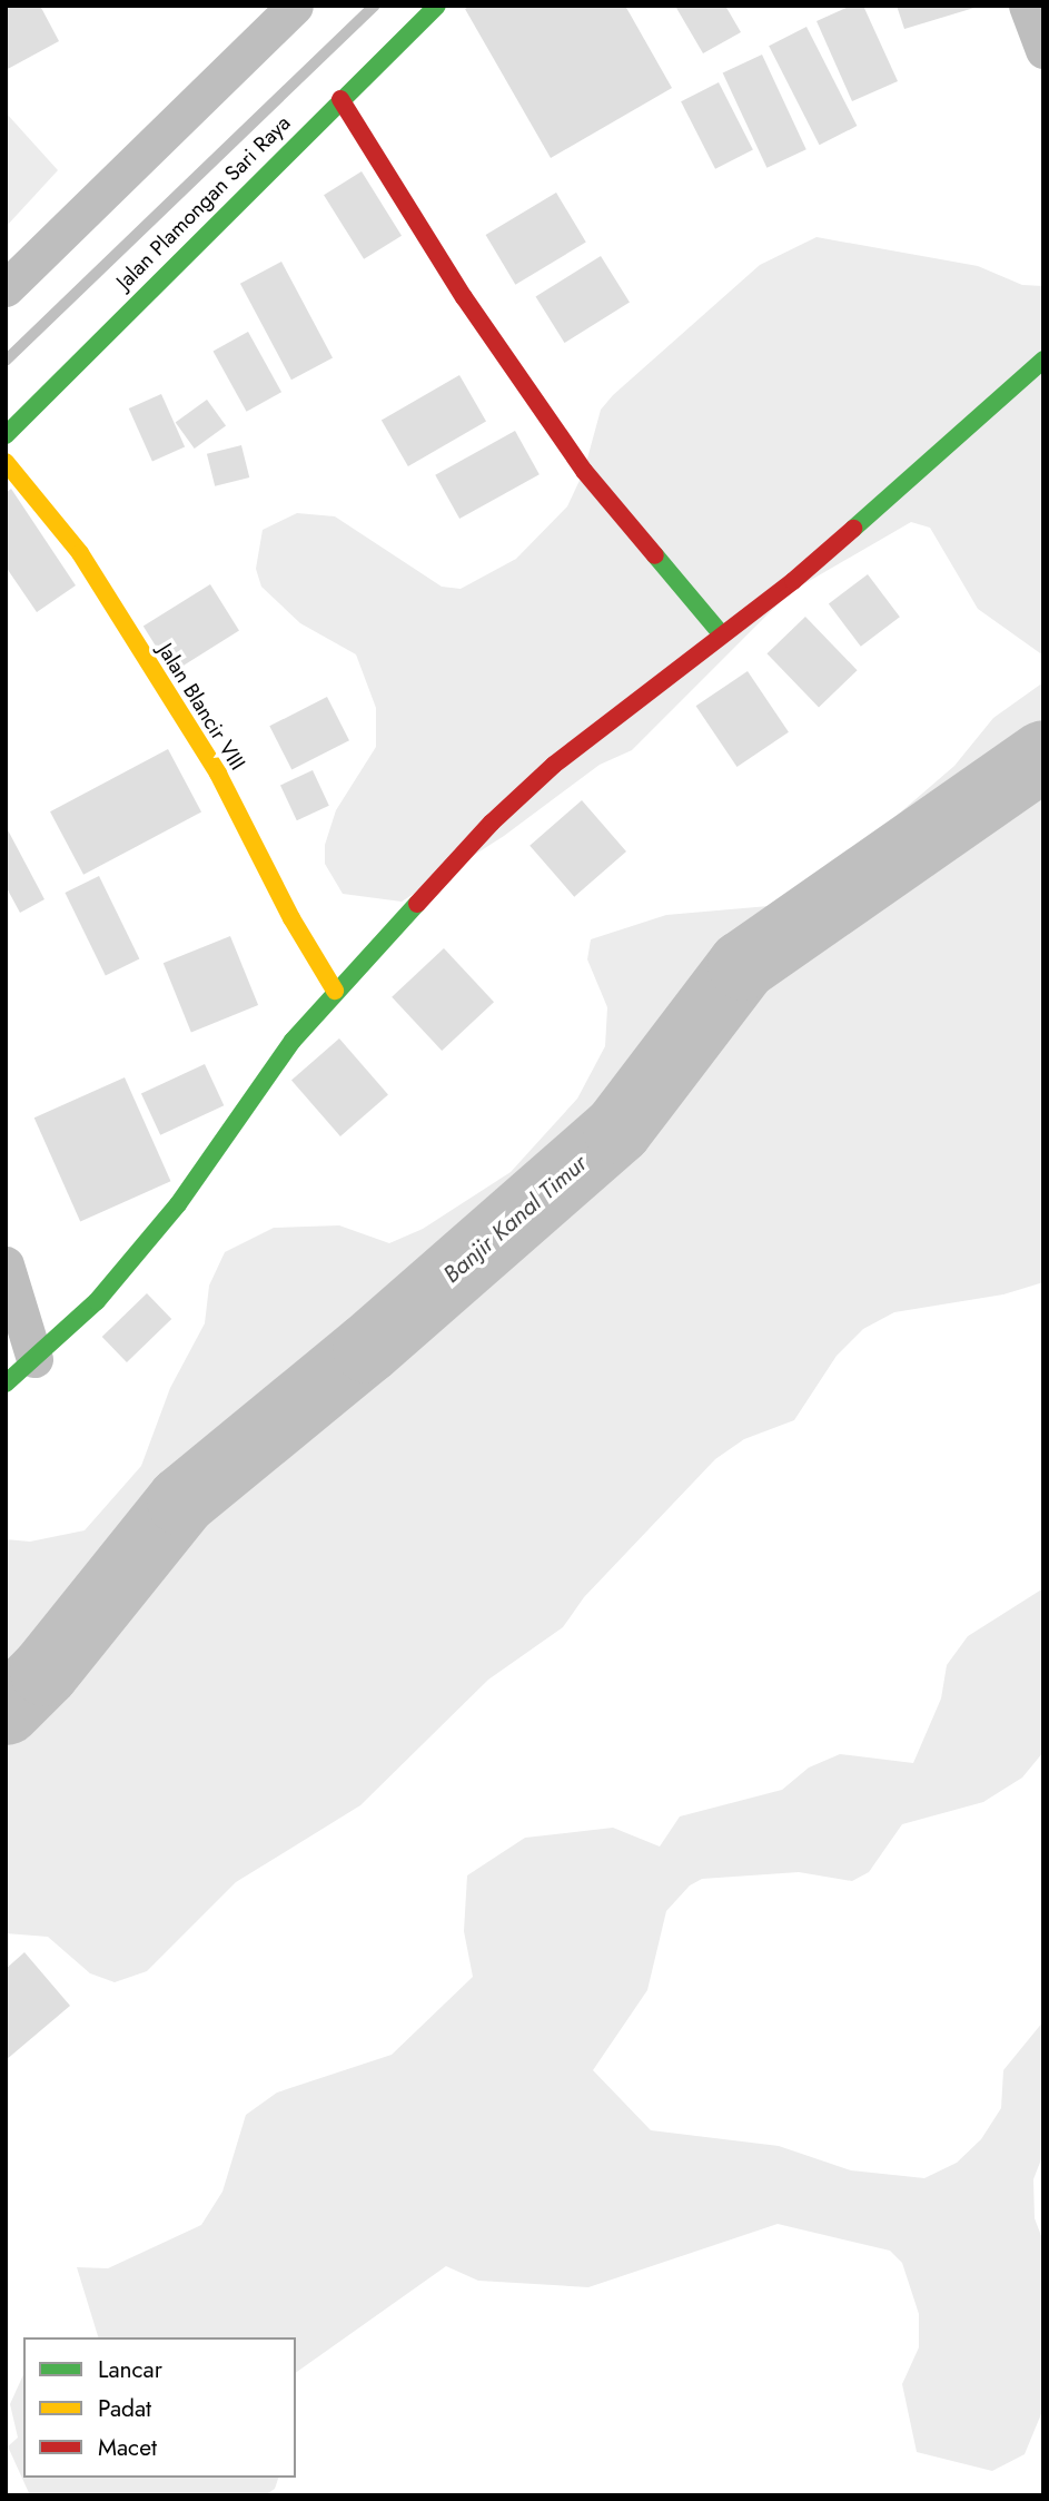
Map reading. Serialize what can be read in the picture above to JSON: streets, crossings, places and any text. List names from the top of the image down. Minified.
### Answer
{"streets":{"street":["Jalan Plamongan Sari Raya","Jalan Blancir VIII"]},"water":["Banjir Kanal Timur"],"legend":["Lancar","Padat","Macet"]}
